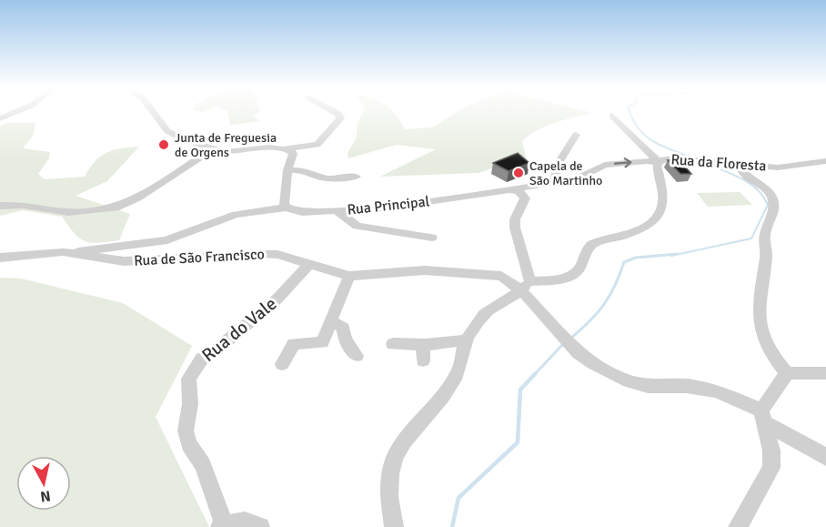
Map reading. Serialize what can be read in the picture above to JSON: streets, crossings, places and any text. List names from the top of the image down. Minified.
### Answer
{"streets":{"street":["Rua da Floresta","Rua Principal","Rua de São Francisco","Rua do Vale"]},"crossings":[["Rua da Floresta","Rua Principal"],["Rua da Floresta","Rua de São Francisco"],["Rua Principal","Rua de São Francisco"],["Rua de São Francisco","Rua do Vale"]],"places":["Junta de Freguesia de Orgens","Capela de São Martinho"],"north":"bottom"}
